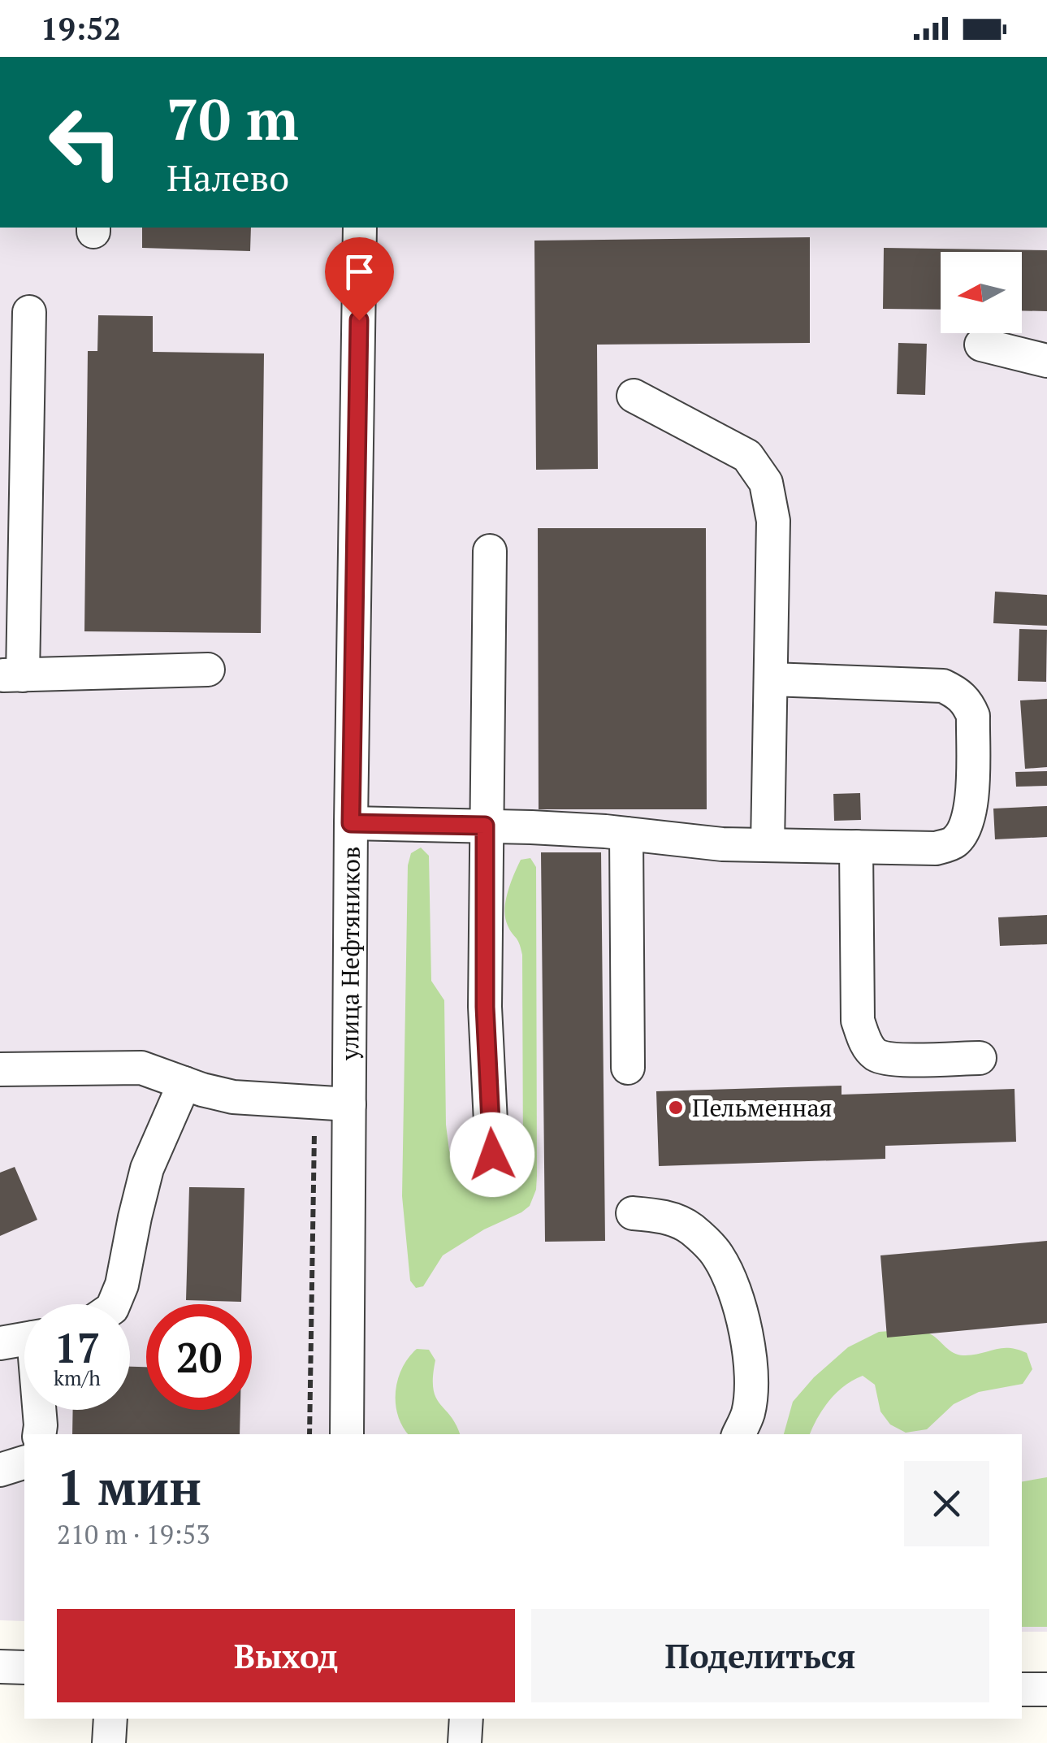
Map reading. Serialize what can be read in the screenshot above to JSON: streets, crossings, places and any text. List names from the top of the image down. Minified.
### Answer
{"streets":{"street":["улица Нефтяников"]},"places":["Пельменная"],"north":"left","page":{"status":"19:52","turn":["70 m","Налево"],"speed":"17 km/h","limit":"20","heading":["1 мин","210 m · 19:53"],"buttons":["Выход","Поделиться"]}}
